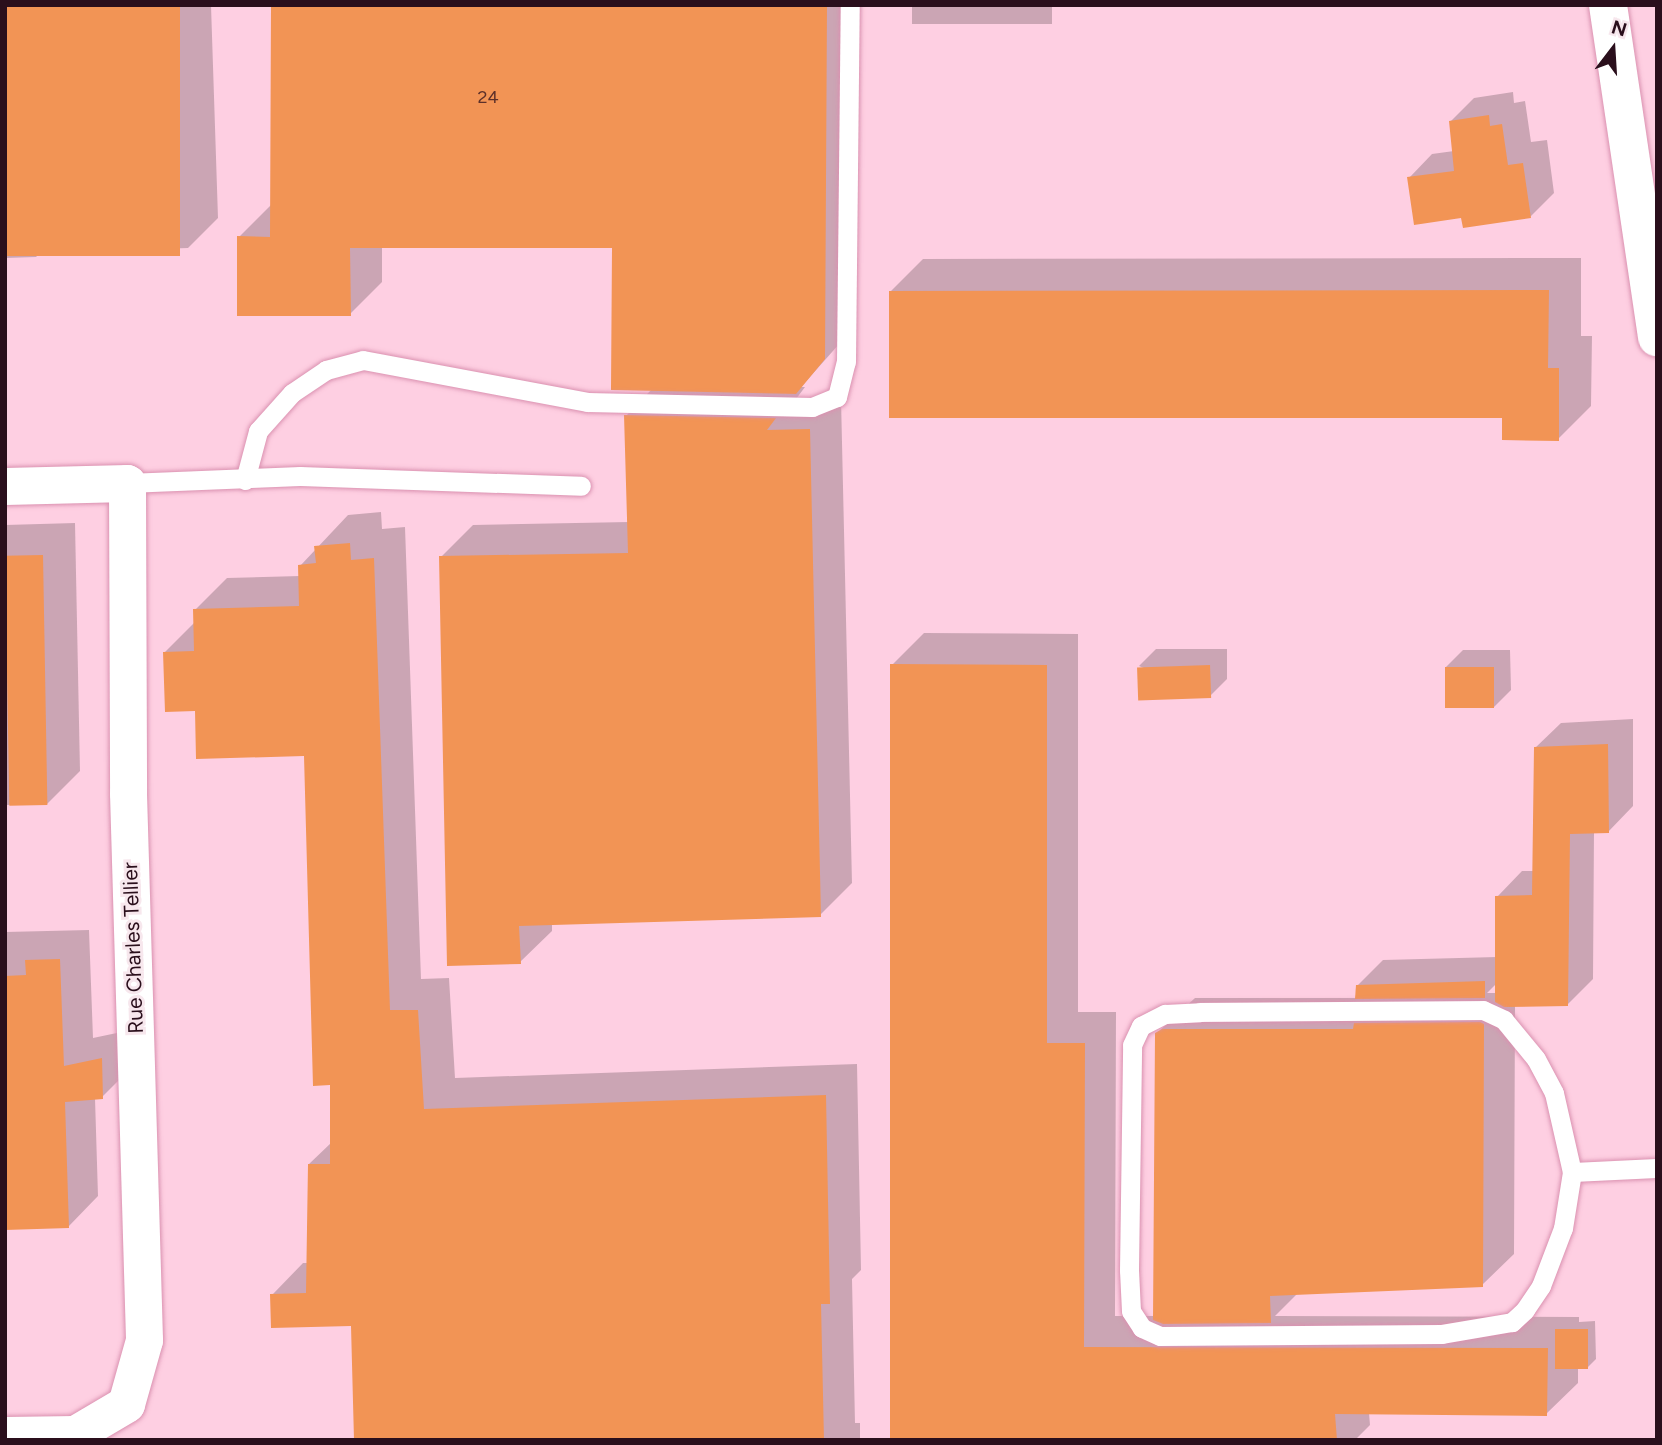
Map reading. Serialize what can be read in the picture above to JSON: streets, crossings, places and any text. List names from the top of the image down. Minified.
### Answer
{"streets":{"street":["Rue Charles Tellier"]},"house_numbers":["24"],"north":"top"}
